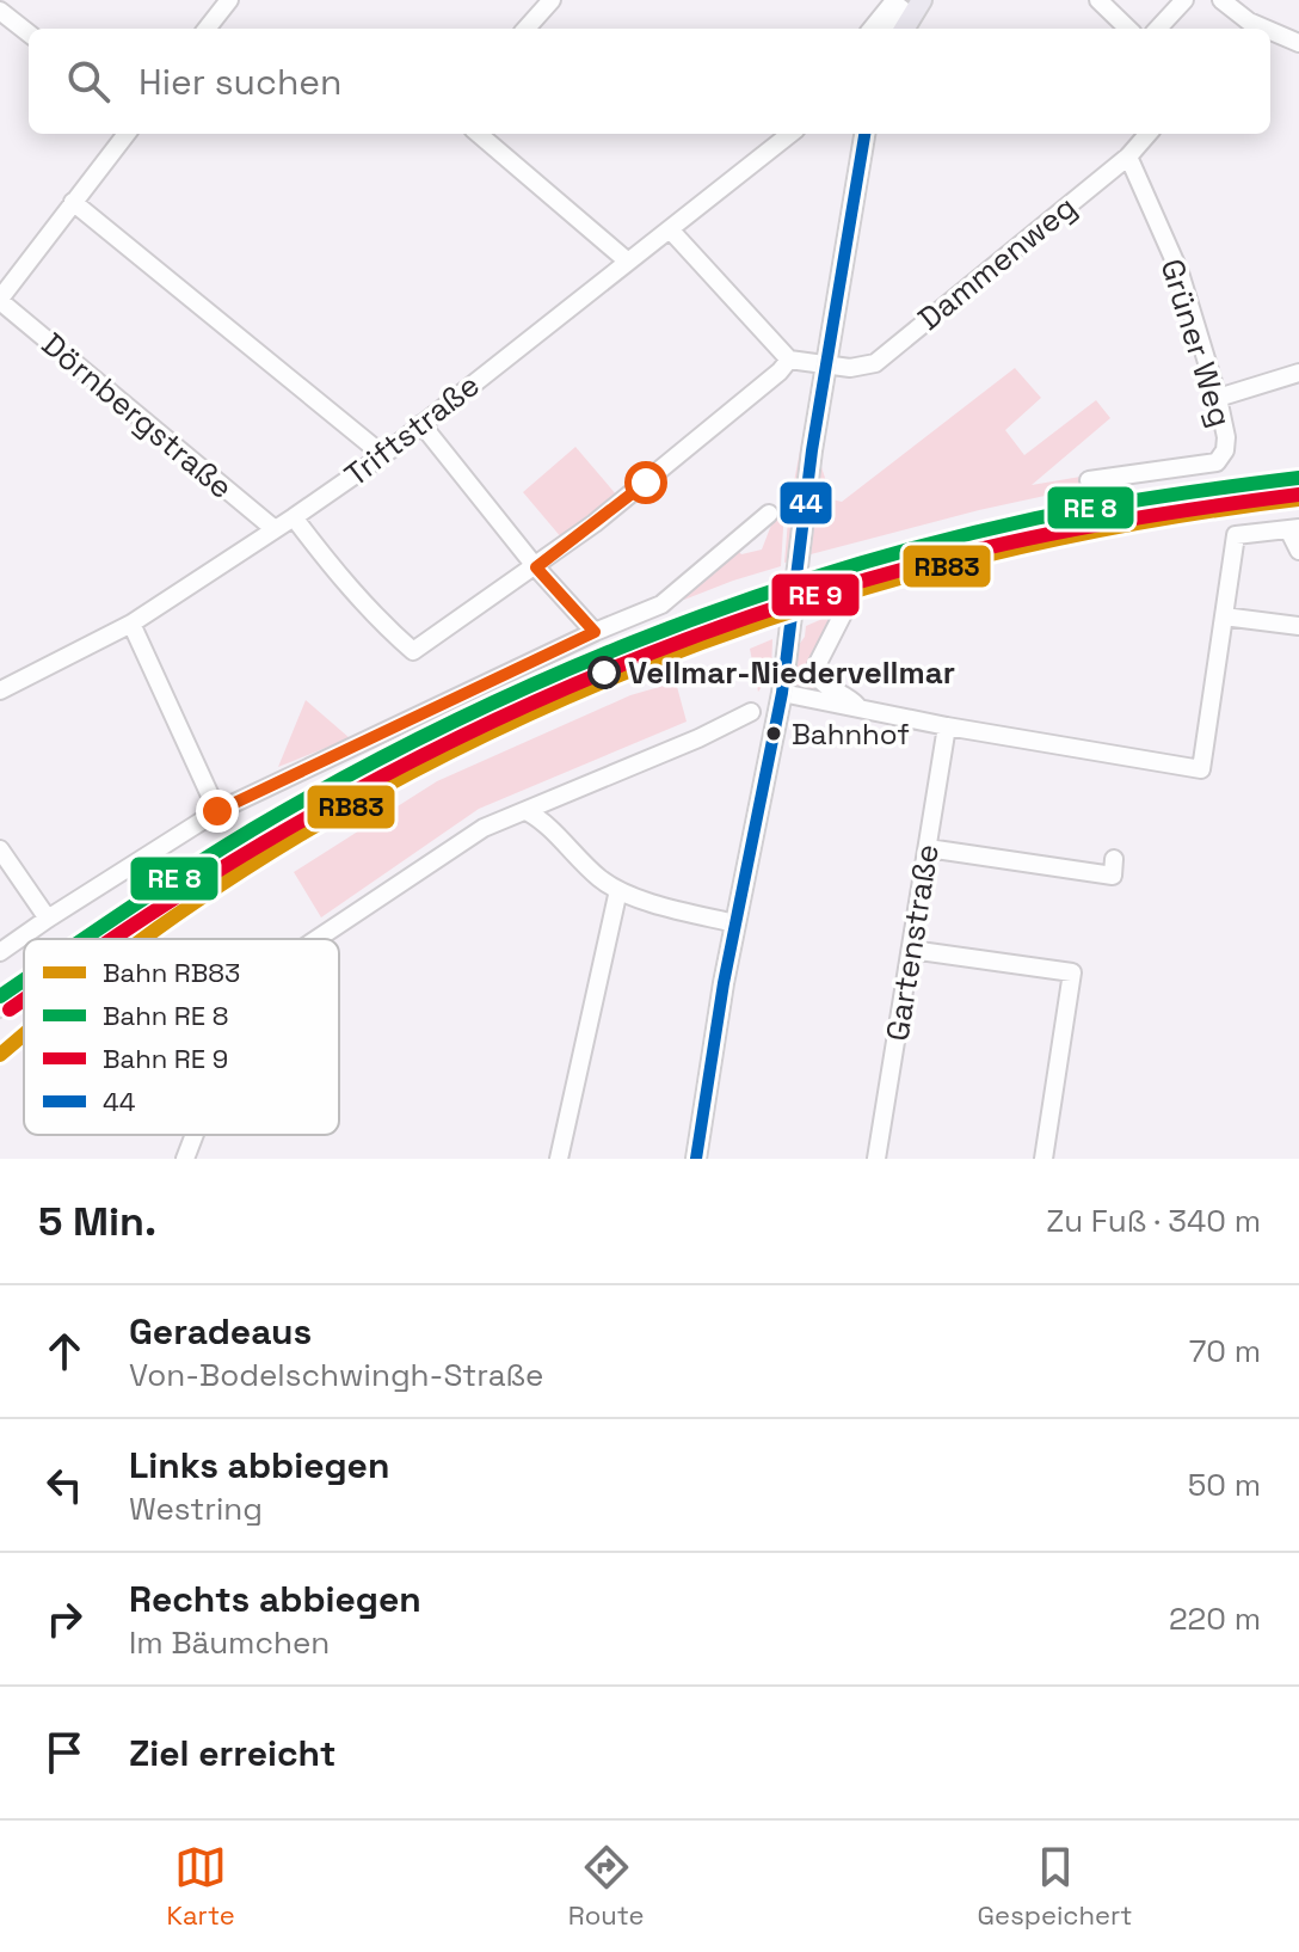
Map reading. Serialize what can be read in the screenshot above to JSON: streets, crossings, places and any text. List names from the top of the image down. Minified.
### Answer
{"streets":{"street":["Dammenweg","Grüner Weg","Dörnbergstraße","Triftstraße","Gartenstraße"]},"crossings":[["Dammenweg","Grüner Weg"],["Dörnbergstraße","Triftstraße"]],"places":["Vellmar-Niedervellmar","Bahnhof"],"lines":["transit line 44","rail line RB83"],"legend":["Bahn RB83","Bahn RE 8","Bahn RE 9","44"],"page":{"search":"Hier suchen","heading":["5 Min.","Zu Fuß · 340 m"],"list":[["Geradeaus","Von-Bodelschwingh-Straße","70 m"],["Links abbiegen","Westring","50 m"],["Rechts abbiegen","Im Bäumchen","220 m"],"Ziel erreicht"],"nav":["Karte","Route","Gespeichert"]}}
